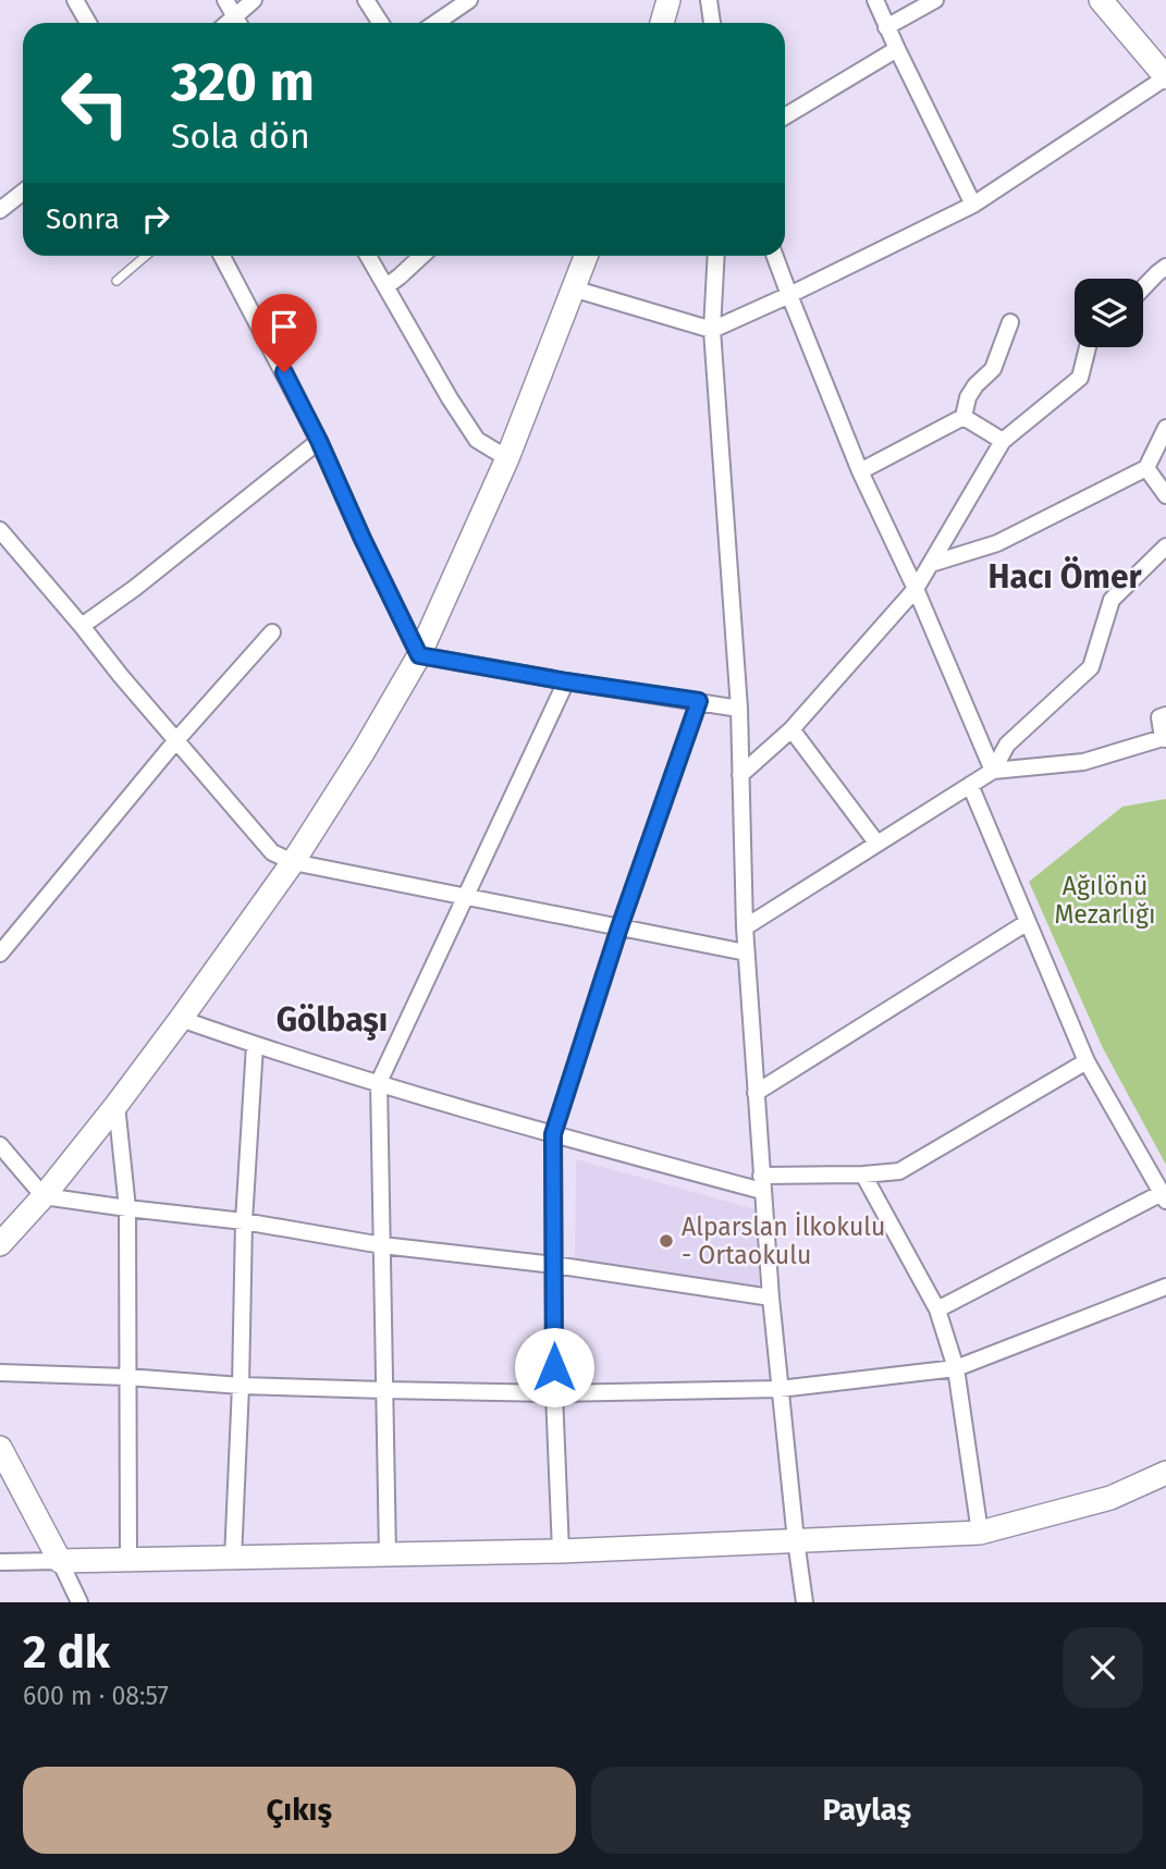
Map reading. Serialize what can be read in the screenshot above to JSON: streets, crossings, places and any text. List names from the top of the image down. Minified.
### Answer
{"districts":["Hacı Ömer","Gölbaşı"],"parks":["Ağılönü Mezarlığı"],"places":["Alparslan İlkokulu - Ortaokulu"],"page":{"turn":["320 m","Sola dön"],"then":"Sonra","heading":["2 dk","600 m · 08:57"],"buttons":["Çıkış","Paylaş"]}}
